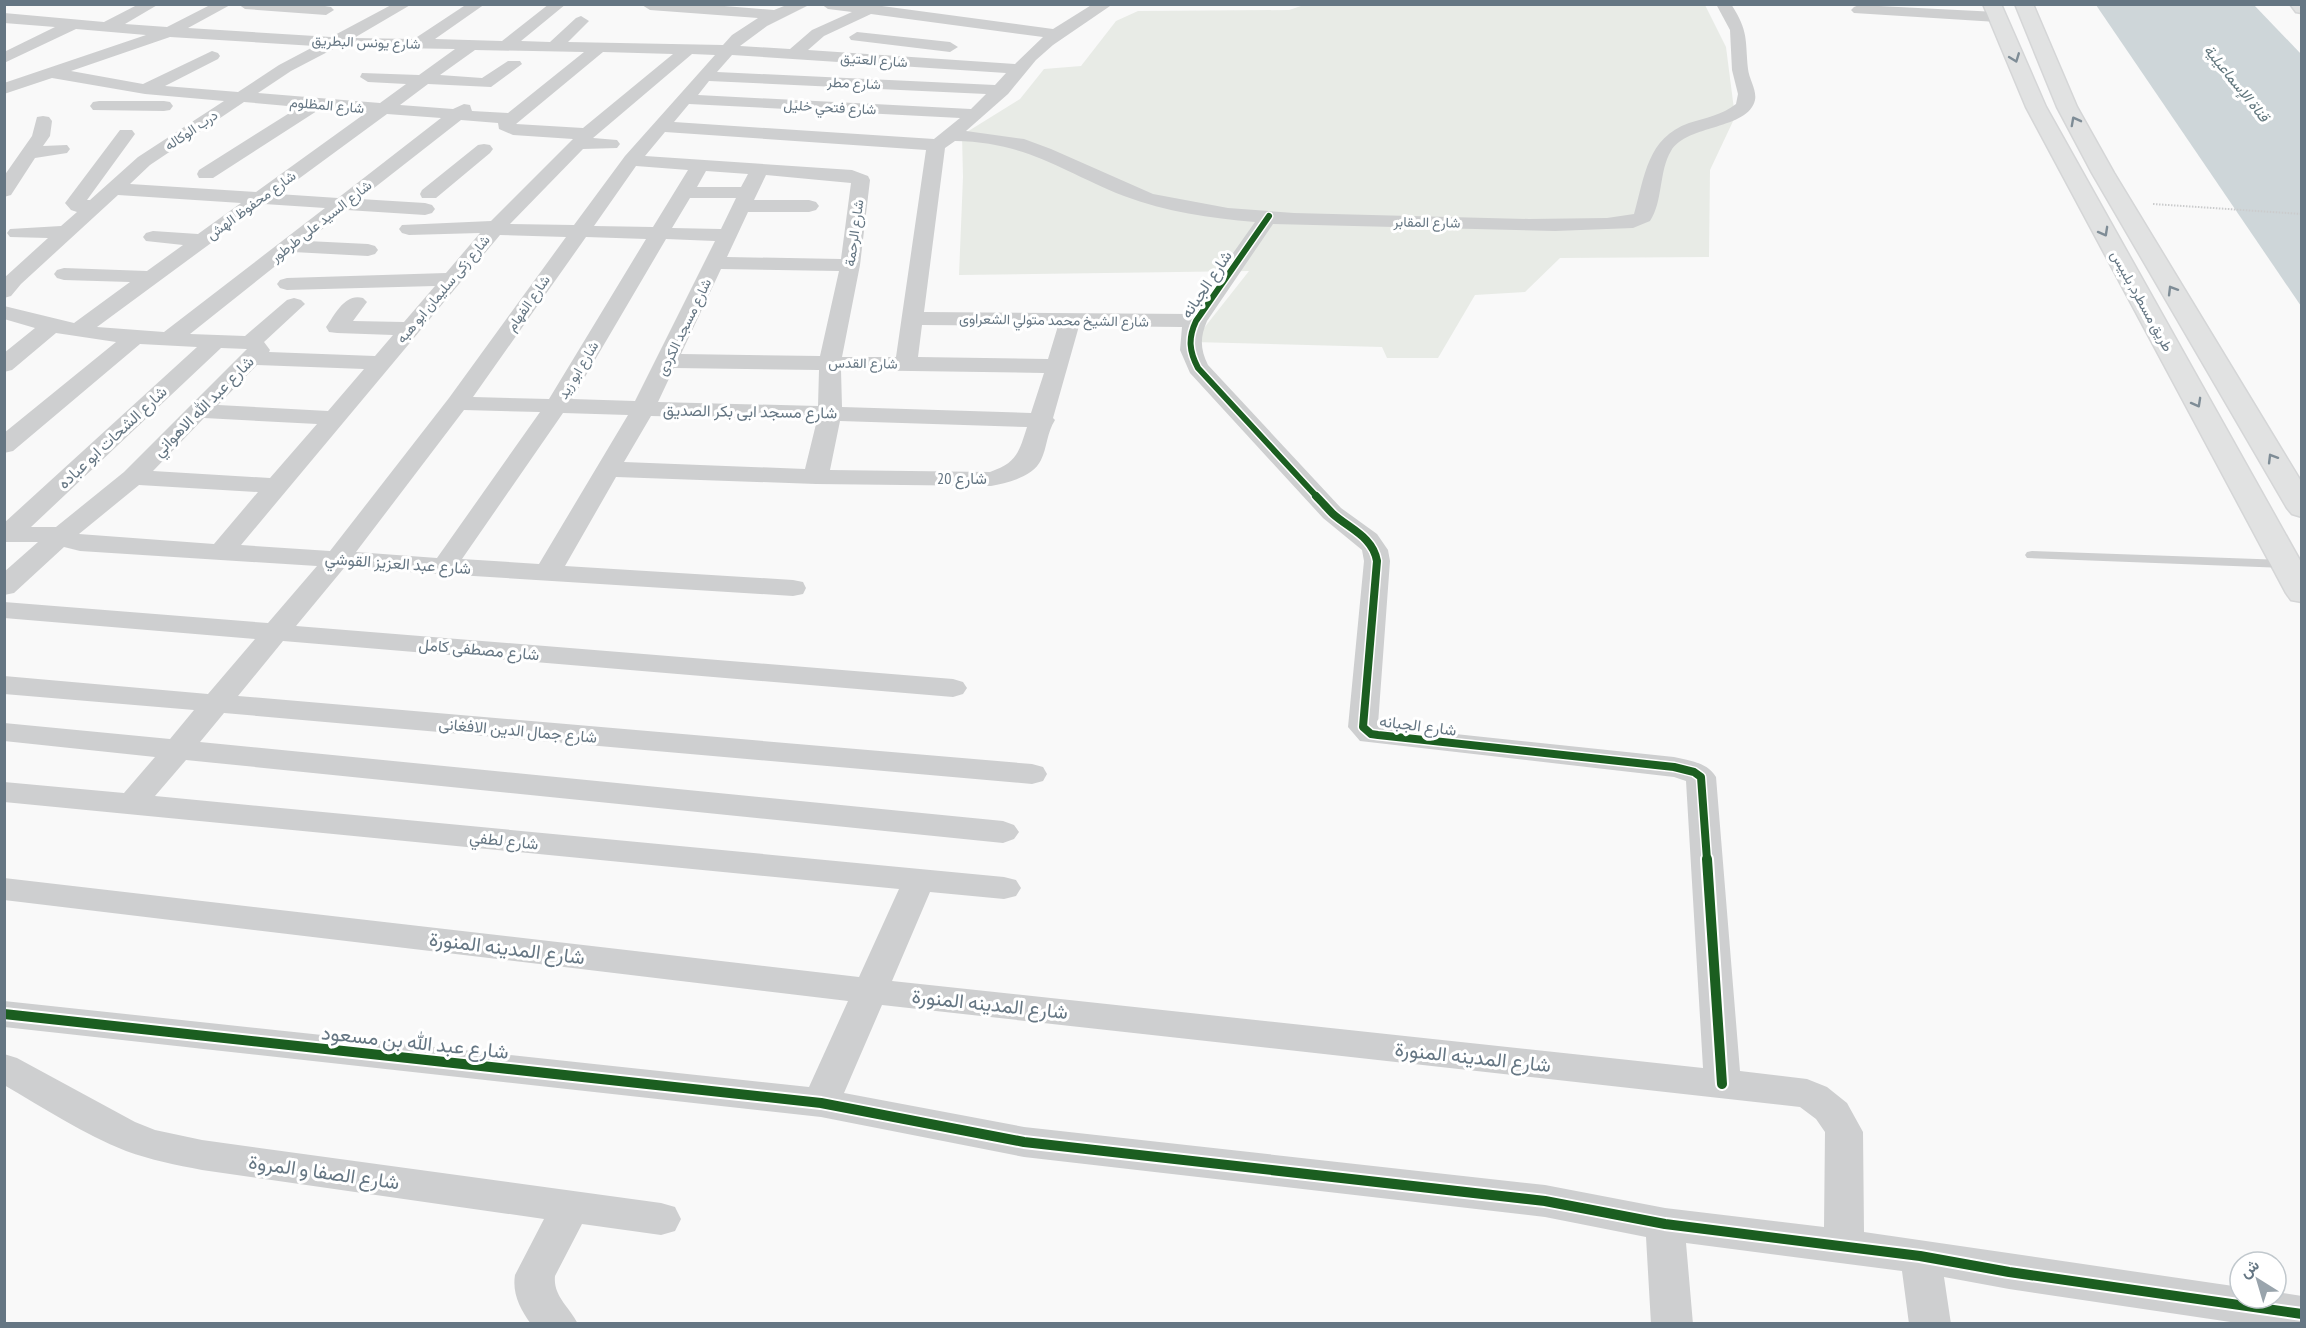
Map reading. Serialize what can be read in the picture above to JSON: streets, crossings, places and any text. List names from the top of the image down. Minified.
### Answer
{"streets":{"main road":["طريق مسطرد, بلبيس"],"street":["شارع يونس البطريق","شارع العتيق","شارع مطر","شارع المظلوم","شارع فتحي خليل","درب الوكاله","شارع محفوظ الهش","شارع السيد على طرطور","شارع المقابر","شارع الرحمة","شارع الجبانه","شارع زكى سليمان ابو هبه","شارع الفهام","شارع الشيخ محمد متولي الشعراوى","شارع مسجد الكردى","شارع القدس","شارع ابو زيد","شارع عبد الله الاهواني","شارع مسجد ابى بكر الصديق","شارع الشحات ابو عباده","شارع 20","شارع عبد العزيز القوشي","شارع مصطفى كامل","شارع جمال الدين الافغانى","شارع لطفي","شارع المدينه المنورة","شارع عبد الله بن مسعود","شارع الصفا و المروة"]},"crossings":[["شارع يونس البطريق","شارع العتيق"],["شارع يونس البطريق","درب الوكاله"],["شارع يونس البطريق","شارع محفوظ الهش"],["شارع يونس البطريق","شارع زكى سليمان ابو هبه"],["شارع يونس البطريق","شارع الفهام"],["شارع العتيق","شارع الفهام"],["شارع مطر","شارع الفهام"],["شارع المظلوم","درب الوكاله"],["شارع المظلوم","شارع محفوظ الهش"],["شارع المظلوم","شارع السيد على طرطور"],["شارع فتحي خليل","شارع الفهام"],["شارع محفوظ الهش","شارع عبد الله الاهواني"],["شارع السيد على طرطور","شارع عبد الله الاهواني"],["شارع المقابر","شارع الجبانه"],["شارع المقابر","شارع الفهام"],["شارع الرحمة","شارع الفهام"],["شارع الرحمة","شارع مسجد الكردى"],["شارع الرحمة","شارع القدس"],["شارع الرحمة","شارع ابو زيد"],["شارع الرحمة","شارع مسجد ابى بكر الصديق"],["شارع الرحمة","شارع 20"],["شارع الجبانه","شارع الشيخ محمد متولي الشعراوى"],["شارع الجبانه","شارع المدينه المنورة"],["شارع زكى سليمان ابو هبه","شارع عبد العزيز القوشي"],["شارع الفهام","شارع مسجد ابى بكر الصديق"],["شارع الفهام","شارع عبد العزيز القوشي"],["شارع الفهام","شارع مصطفى كامل"],["شارع الشيخ محمد متولي الشعراوى","شارع 20"],["شارع مسجد الكردى","شارع القدس"],["شارع مسجد الكردى","شارع مسجد ابى بكر الصديق"],["شارع مسجد الكردى","شارع 20"],["شارع مسجد الكردى","شارع عبد العزيز القوشي"],["شارع القدس","شارع 20"],["شارع ابو زيد","شارع مسجد ابى بكر الصديق"],["شارع ابو زيد","شارع عبد العزيز القوشي"],["شارع عبد الله الاهواني","شارع الشحات ابو عباده"],["شارع عبد الله الاهواني","شارع عبد العزيز القوشي"],["شارع عبد الله الاهواني","شارع مصطفى كامل"],["شارع مسجد ابى بكر الصديق","شارع 20"],["شارع الشحات ابو عباده","شارع عبد العزيز القوشي"],["شارع المدينه المنورة","شارع عبد الله بن مسعود"]],"water":["قناة الإسماعيلية"],"north":"top left"}
